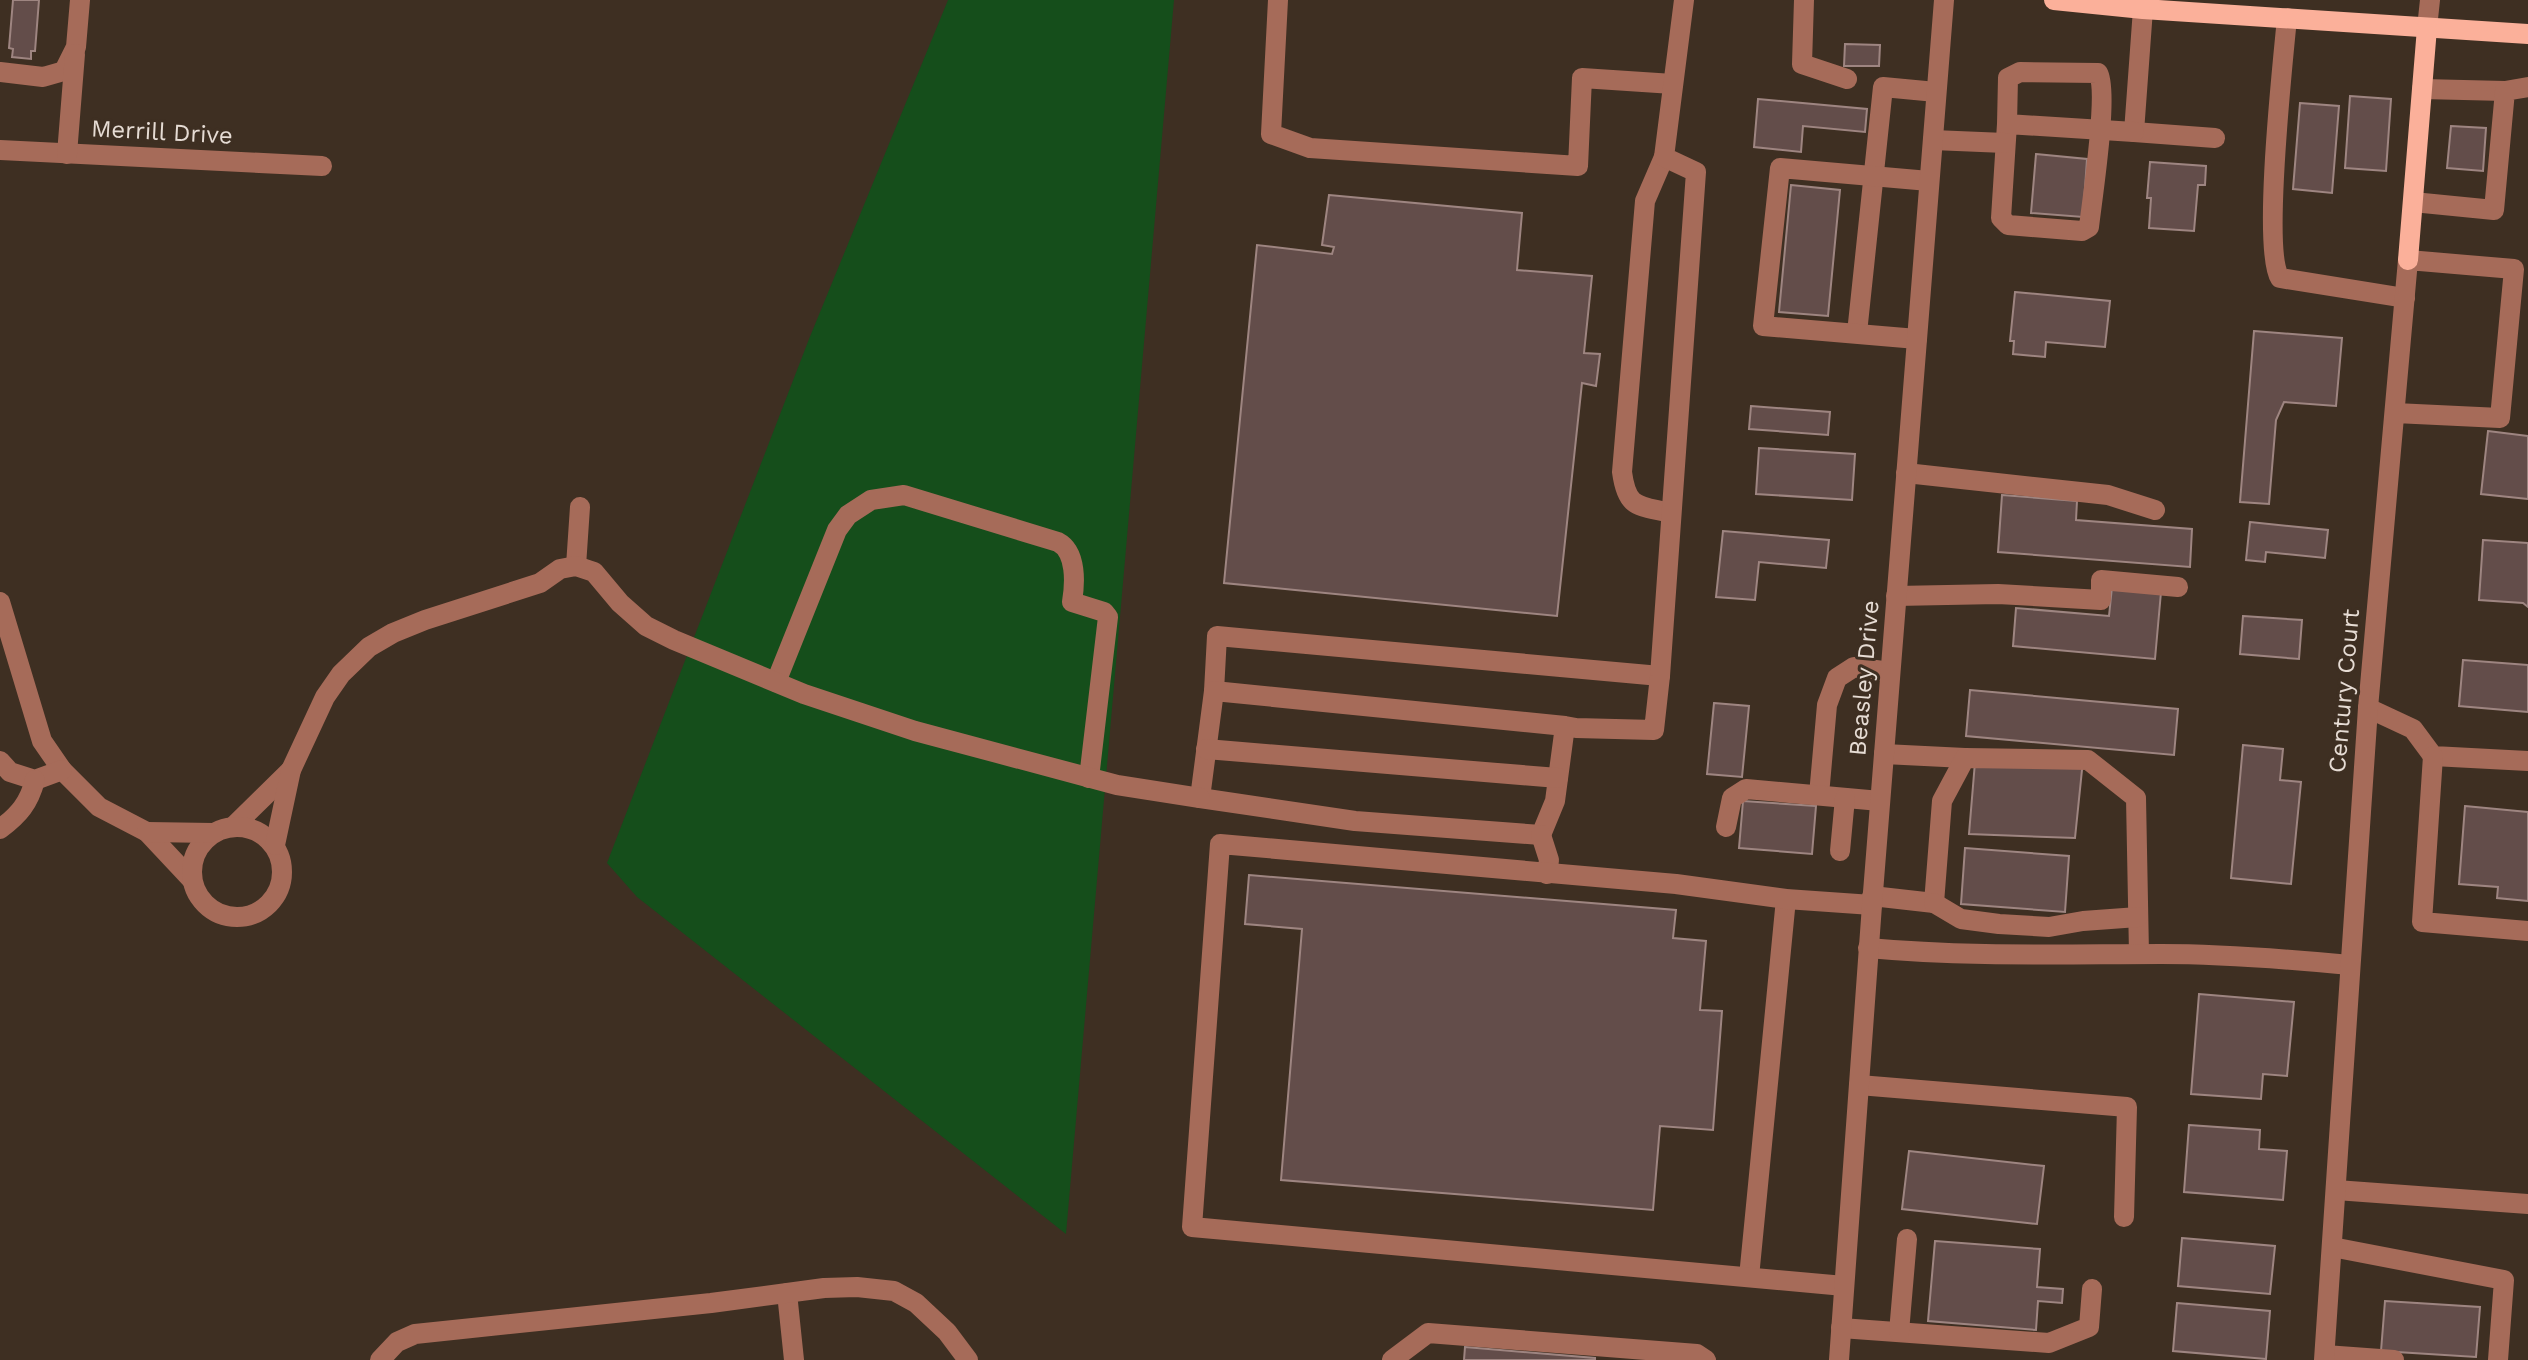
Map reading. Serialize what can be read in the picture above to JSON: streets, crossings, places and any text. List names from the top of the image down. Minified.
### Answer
{"streets":{"main road":["Century Court"],"street":["Merrill Drive","Beasley Drive"]}}
